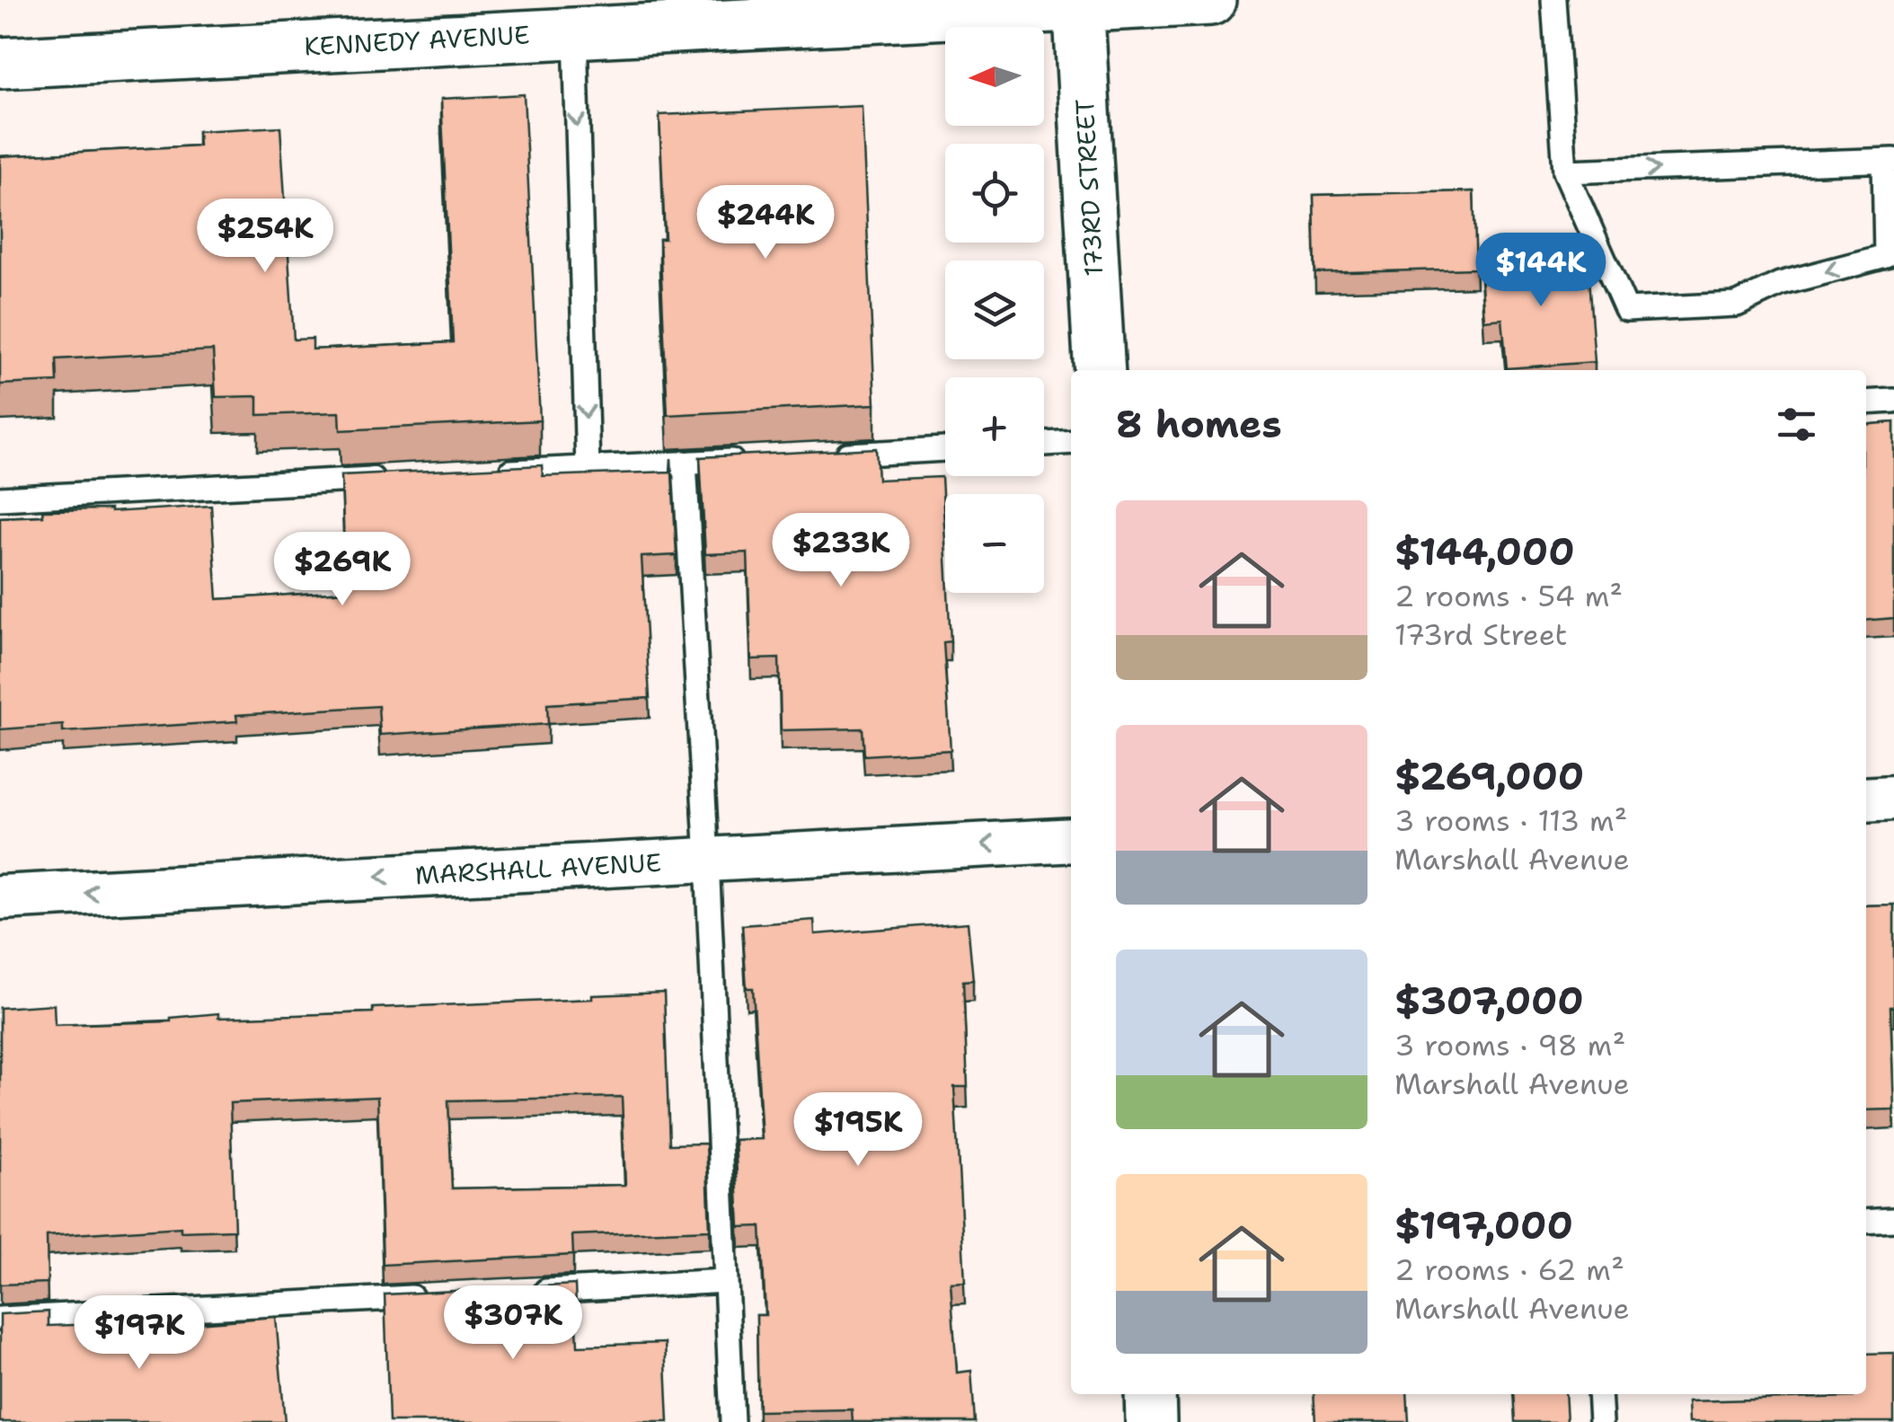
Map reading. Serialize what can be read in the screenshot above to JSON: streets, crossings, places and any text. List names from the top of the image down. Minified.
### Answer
{"streets":{"main road":["KENNEDY AVENUE","173RD STREET"],"street":["MARSHALL AVENUE"]},"crossings":[["KENNEDY AVENUE","173RD STREET"]],"one_way":["MARSHALL AVENUE"],"north":"left","page":{"map_buttons":["+","−"],"price":["$244K","$254K","$144K","$233K","$269K","$195K","$307K","$197K"],"heading":"8 homes","list":[{"name":"$144,000","note":"2 rooms · 54 m² · 173rd Street"},{"name":"$269,000","note":"3 rooms · 113 m² · Marshall Avenue"},{"name":"$307,000","note":"3 rooms · 98 m² · Marshall Avenue"},{"name":"$197,000","note":"2 rooms · 62 m² · Marshall Avenue"}]}}
